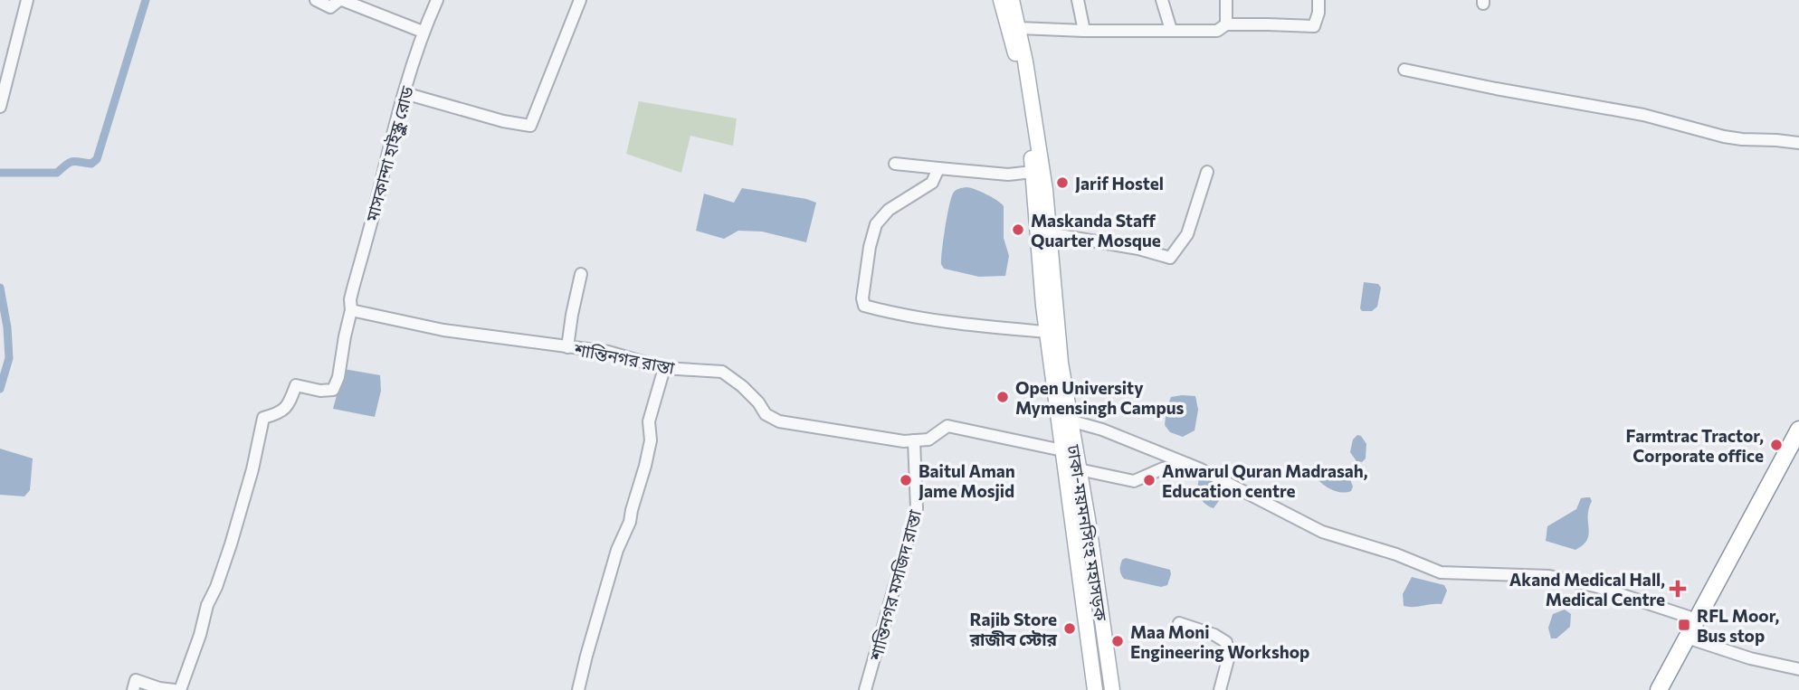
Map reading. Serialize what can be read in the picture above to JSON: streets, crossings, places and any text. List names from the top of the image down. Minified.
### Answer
{"streets":{"main road":["ঢাকা-ময়মনসিংহ মহাসড়ক"],"street":["মাসকান্দা হাইস্কুল রোড","শান্তিনগর রাস্তা","শান্তিনগর মসজিদ রাস্তা"]},"crossings":[["মাসকান্দা হাইস্কুল রোড","শান্তিনগর রাস্তা"],["শান্তিনগর রাস্তা","ঢাকা-ময়মনসিংহ মহাসড়ক"],["শান্তিনগর রাস্তা","শান্তিনগর মসজিদ রাস্তা"]],"places":{"other":["Jarif Hostel","Maskanda Staff Quarter Mosque","Open University Mymensingh Campus","Farmtrac Tractor, Corporate office","Baitul Aman Jame Mosjid","Anwarul Quran Madrasah, Education centre","Rajib Store রাজীব স্টোর","Maa Moni Engineering Workshop"],"health":["Akand Medical Hall, Medical Centre"],"transit":["RFL Moor, Bus stop"]}}
